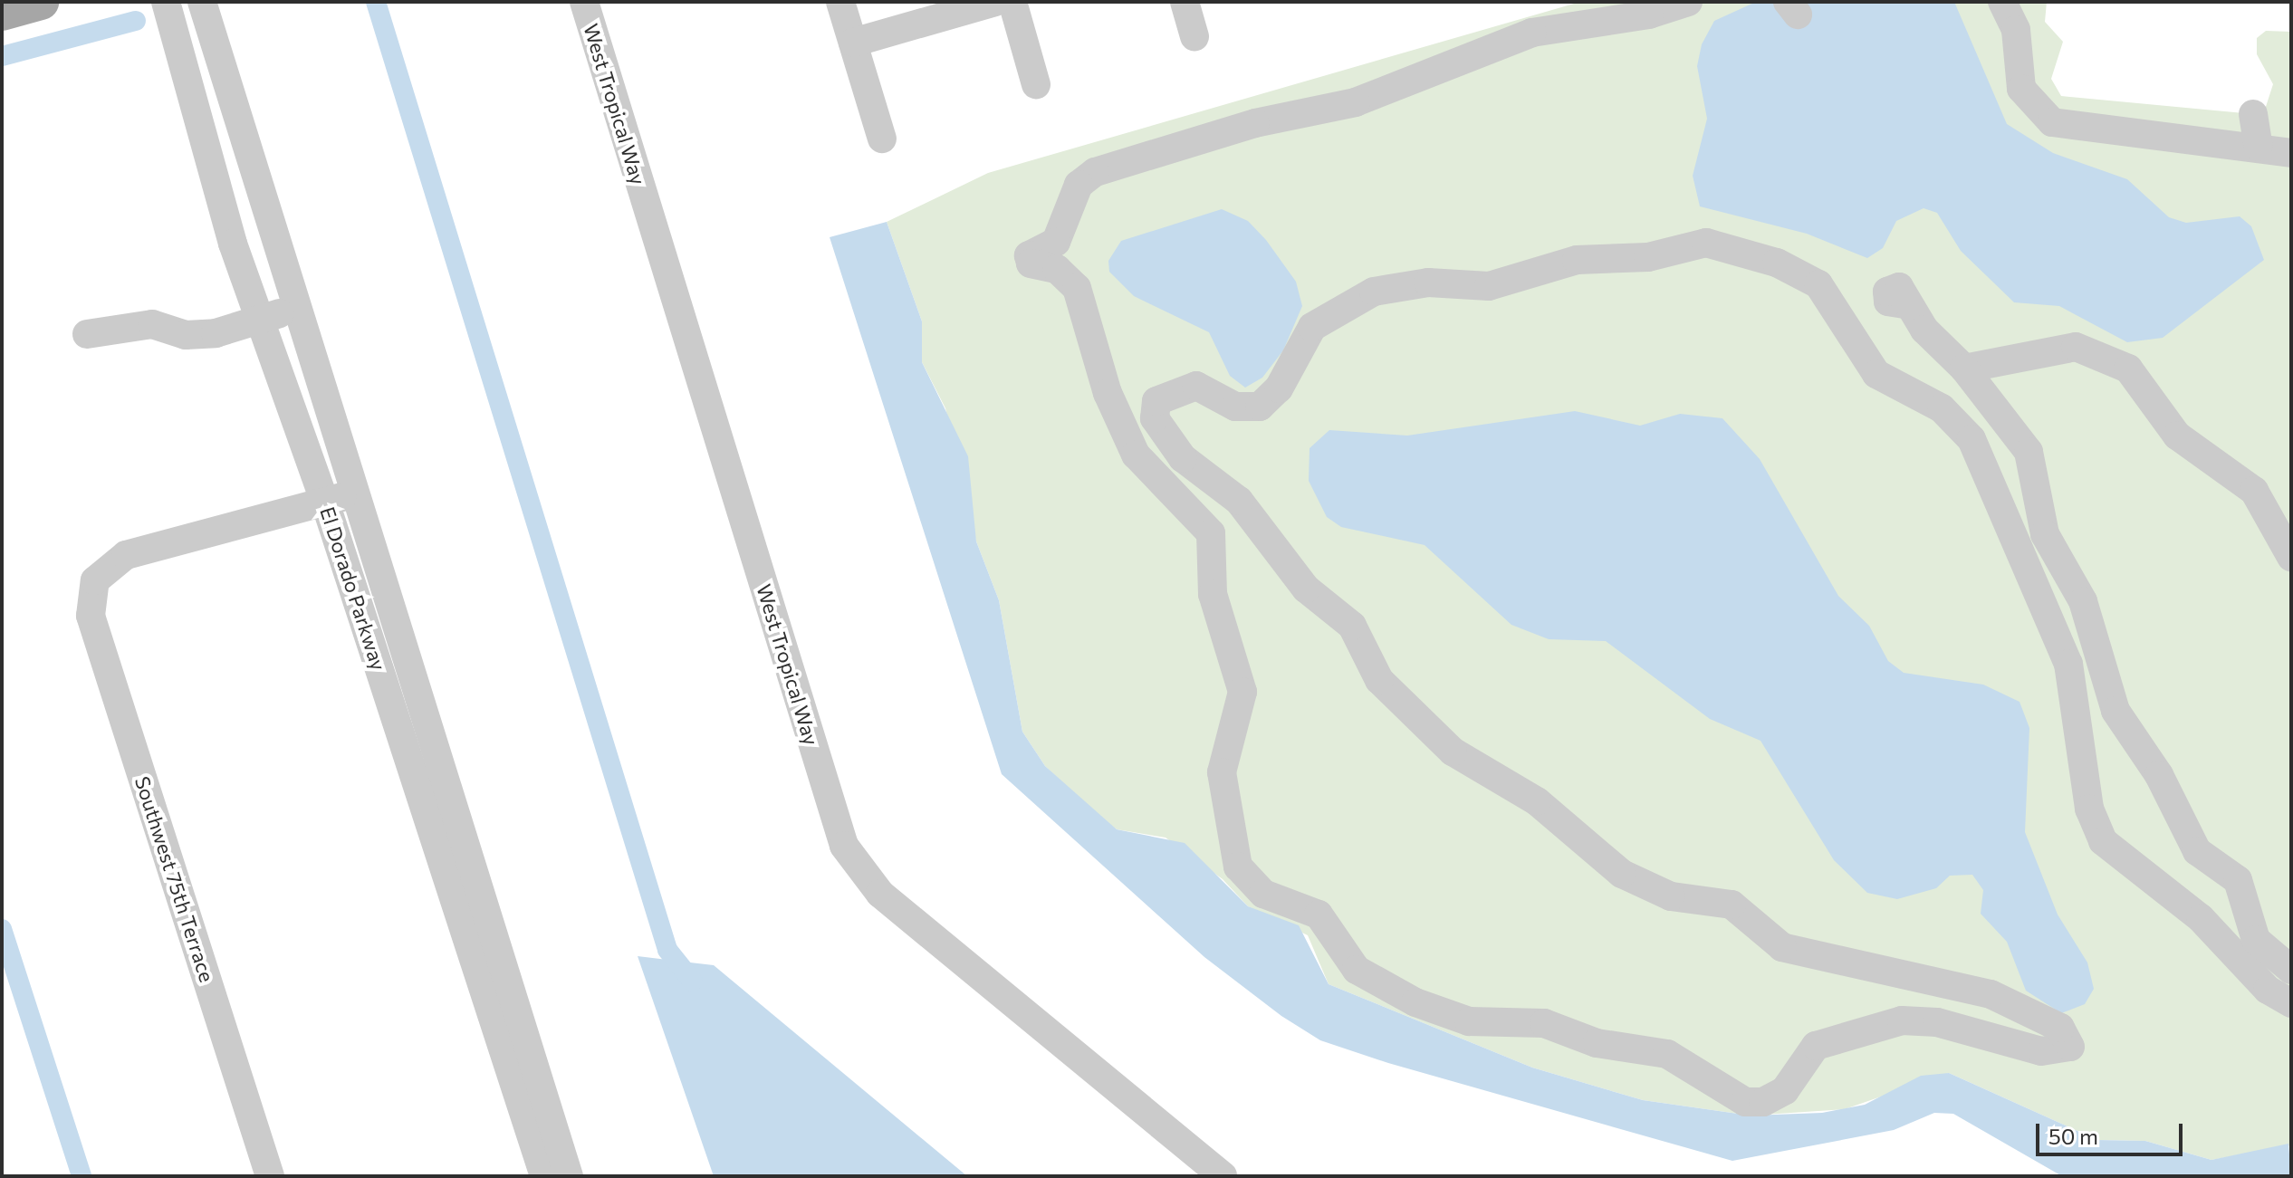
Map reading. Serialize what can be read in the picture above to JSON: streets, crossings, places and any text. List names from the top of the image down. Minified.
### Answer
{"streets":{"street":["West Tropical Way","El Dorado Parkway","Southwest 75th Terrace"]},"crossings":[["El Dorado Parkway","Southwest 75th Terrace"]],"scale_bar":"50 m"}
